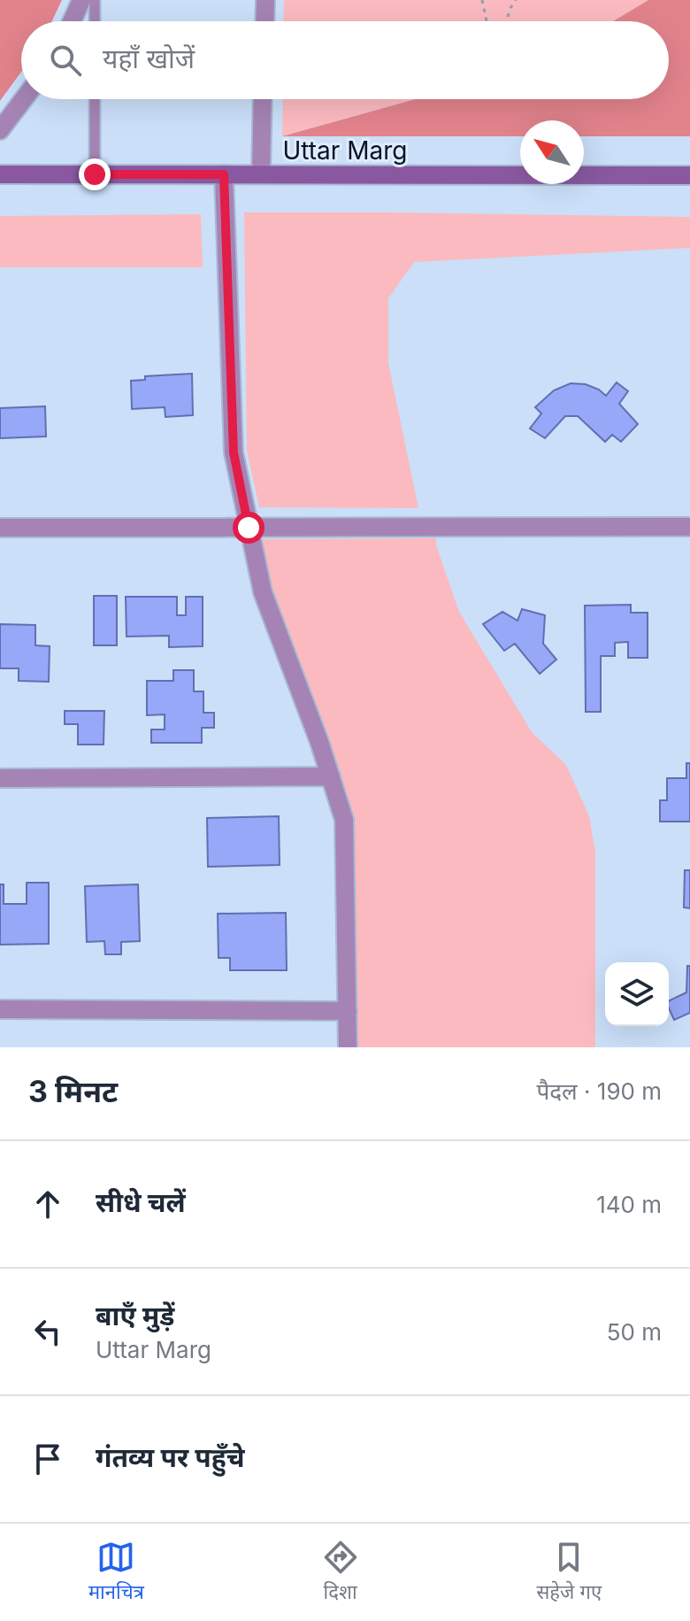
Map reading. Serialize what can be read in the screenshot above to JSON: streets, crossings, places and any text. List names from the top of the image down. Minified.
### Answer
{"streets":{"main road":["Uttar Marg"]},"north":"top left","page":{"search":"यहाँ खोजें","heading":["3 मिनट","पैदल · 190 m"],"list":[["सीधे चलें","140 m"],["बाएँ मुड़ें","Uttar Marg","50 m"],"गंतव्य पर पहुँचे"],"nav":["मानचित्र","दिशा","सहेजे गए"]}}
